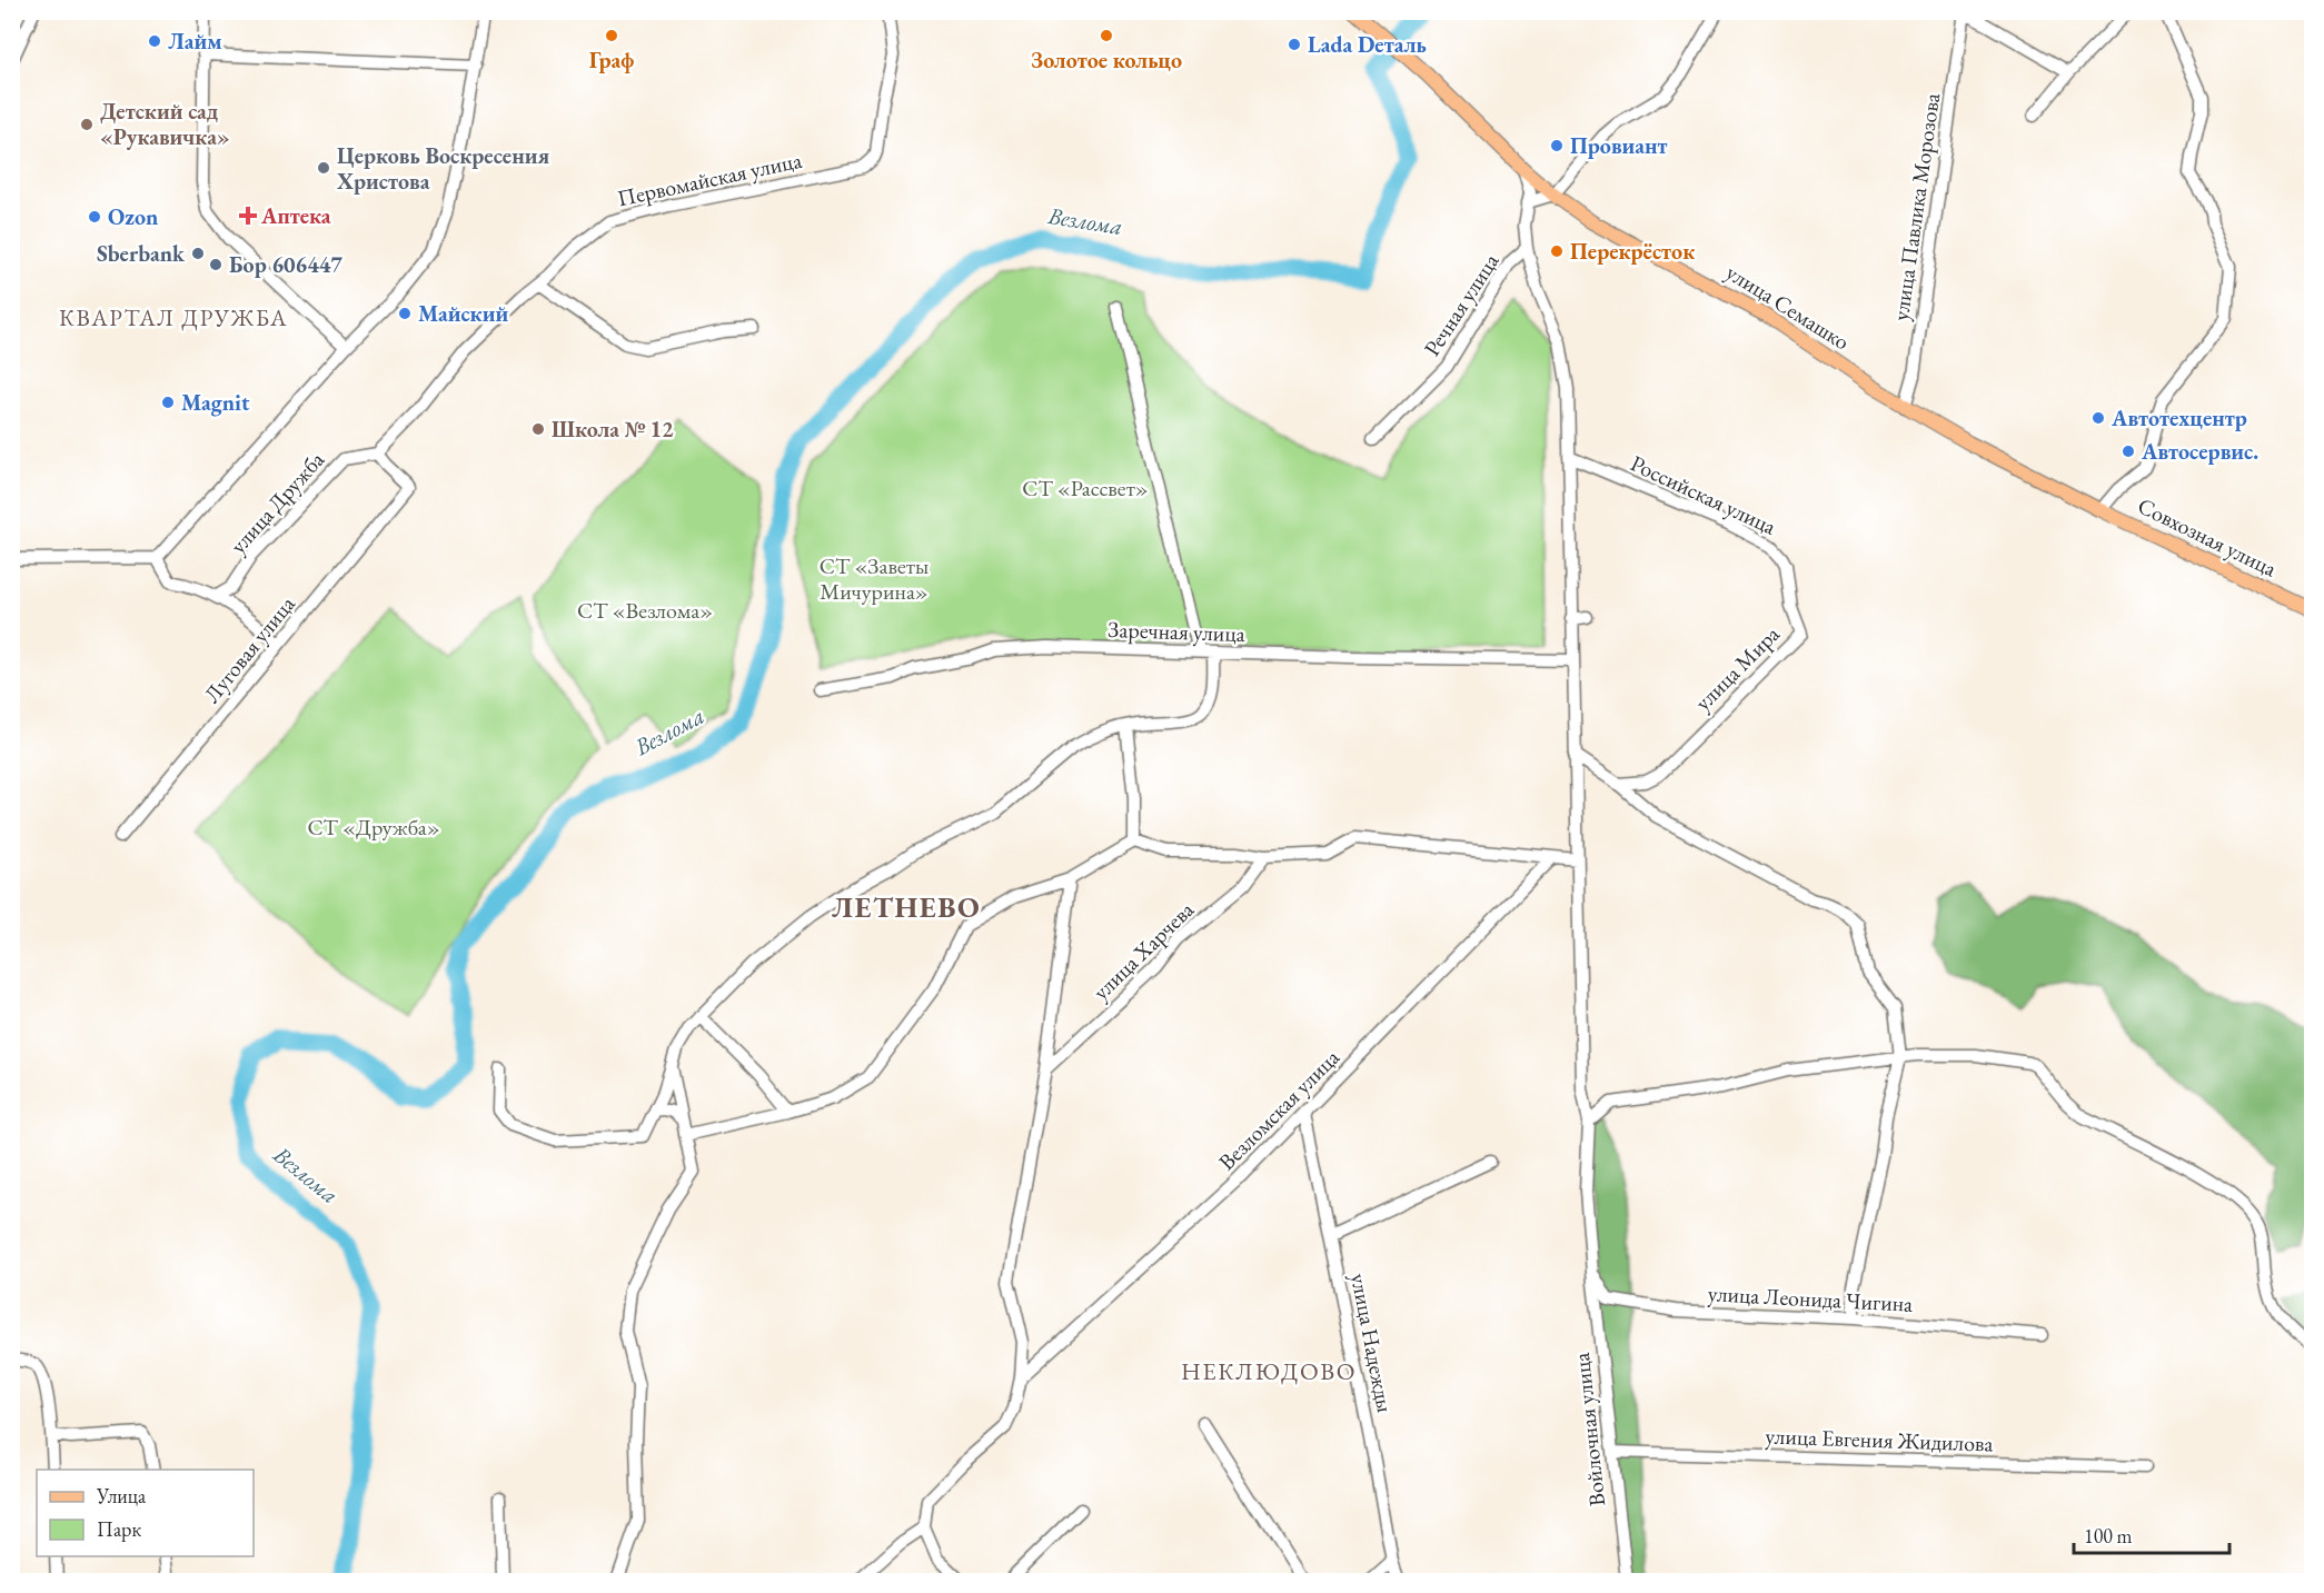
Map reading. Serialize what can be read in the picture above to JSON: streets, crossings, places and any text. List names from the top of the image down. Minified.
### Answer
{"streets":{"main road":["улица Семашко","Совхозная улица"],"street":["Первомайская улица","улица Павлика Морозова","Речная улица","Российская улица","улица Дружба","Заречная улица","Луговая улица","улица Мира","улица Харчева","Везломская улица","улица Леонида Чигина","улица Надежды","Войлочная улица","улица Евгения Жидилова"]},"crossings":[["Первомайская улица","улица Дружба"],["Первомайская улица","Луговая улица"],["улица Павлика Морозова","улица Семашко"],["Речная улица","Войлочная улица"],["улица Семашко","Совхозная улица"],["улица Семашко","Войлочная улица"],["Российская улица","улица Мира"],["Российская улица","Войлочная улица"],["улица Дружба","Луговая улица"],["Заречная улица","Войлочная улица"],["Везломская улица","улица Надежды"],["улица Леонида Чигина","Войлочная улица"],["Войлочная улица","улица Евгения Жидилова"]],"districts":["КВАРТАЛ ДРУЖБА","ЛЕТНЕВО","НЕКЛЮДОВО"],"water":["Везлома"],"parks":["СТ «Рассвет»","СТ «Заветы Мичурина»","СТ «Везлома»","СТ «Дружба»"],"places":{"other":["Граф","Золотое кольцо","Лайм","Lada Dеталь","Детский сад «Рукавичка»","Провиант","Церковь Воскресения Христова","Ozon","Перекрёсток","Sberbank","Бор 606447","Майский","Magnit","Автотехцентр","Школа № 12","Автосервис."],"health":["Аптека"]},"legend":["Улица","Парк"],"scale_bar":"100 m"}
